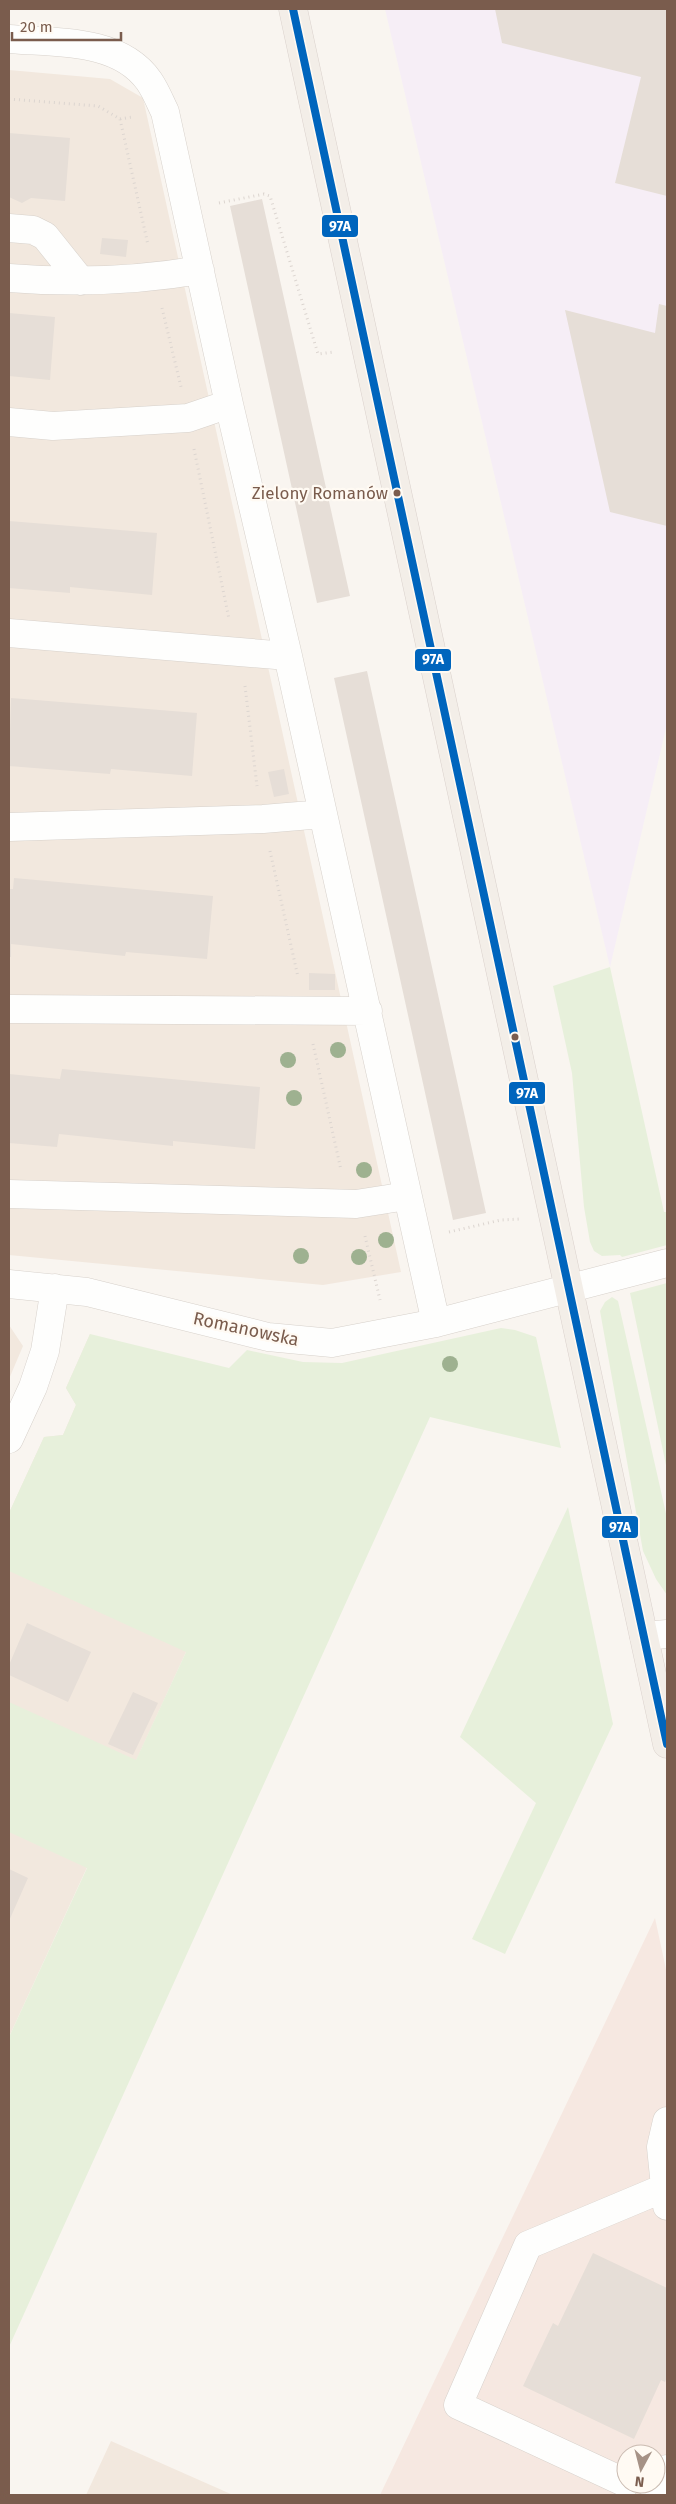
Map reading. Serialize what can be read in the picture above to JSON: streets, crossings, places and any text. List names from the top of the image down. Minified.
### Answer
{"streets":{"street":["Romanowska"]},"places":["Zielony Romanów"],"lines":["transit line 97A"],"scale_bar":"20 m","north":"bottom"}
